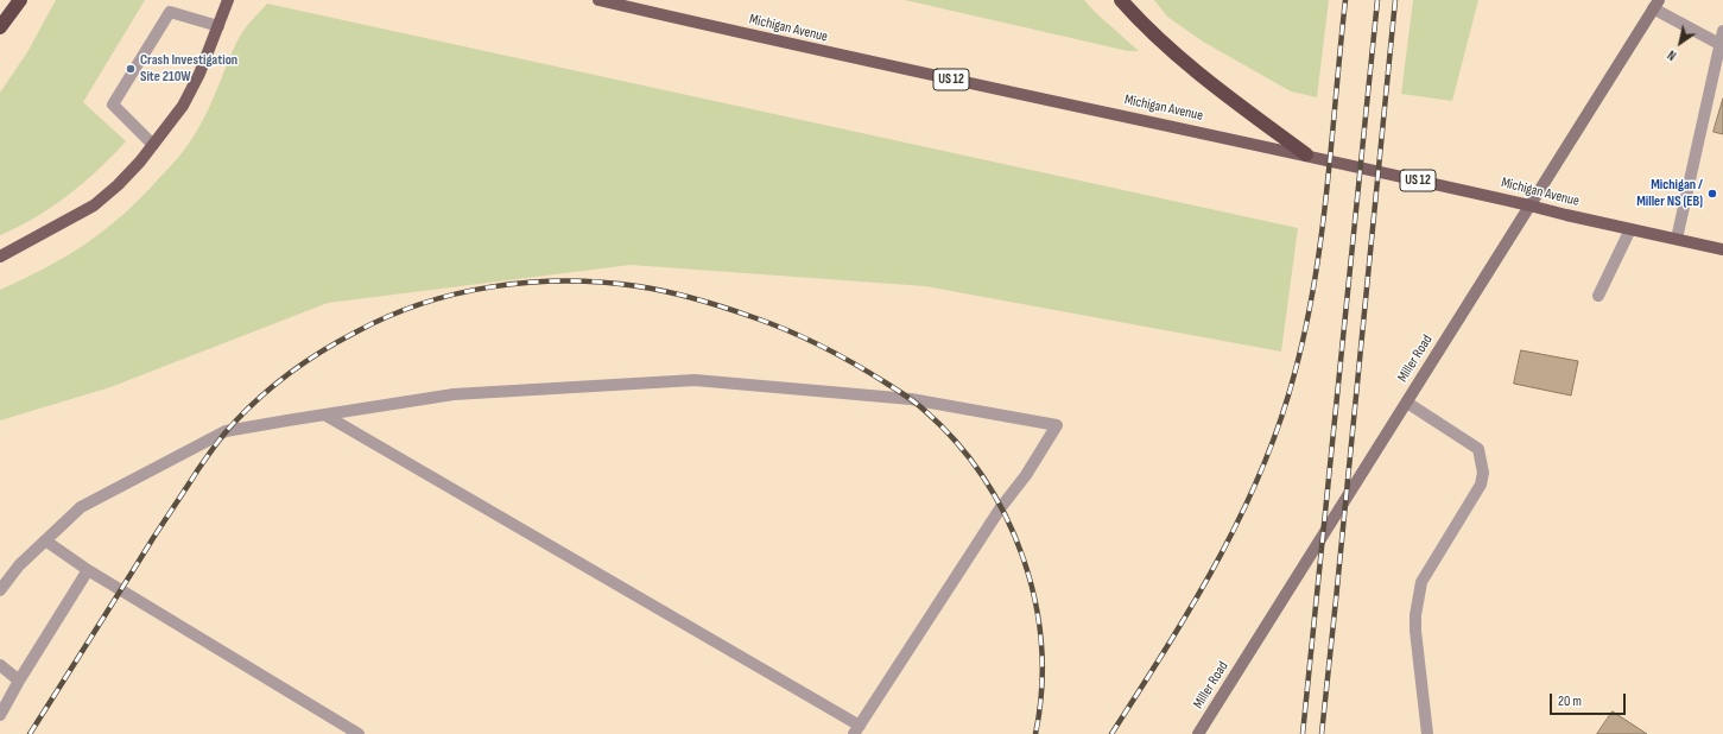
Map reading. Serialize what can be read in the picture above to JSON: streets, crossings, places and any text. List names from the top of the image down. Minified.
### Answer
{"streets":{"main road":["Michigan Avenue","US 12"],"street":["Miller Road"]},"crossings":[["Michigan Avenue","Miller Road"]],"places":["Crash Investigation Site 210W","Michigan / Miller NS (EB)"],"scale_bar":"20 m","north":"bottom left"}
